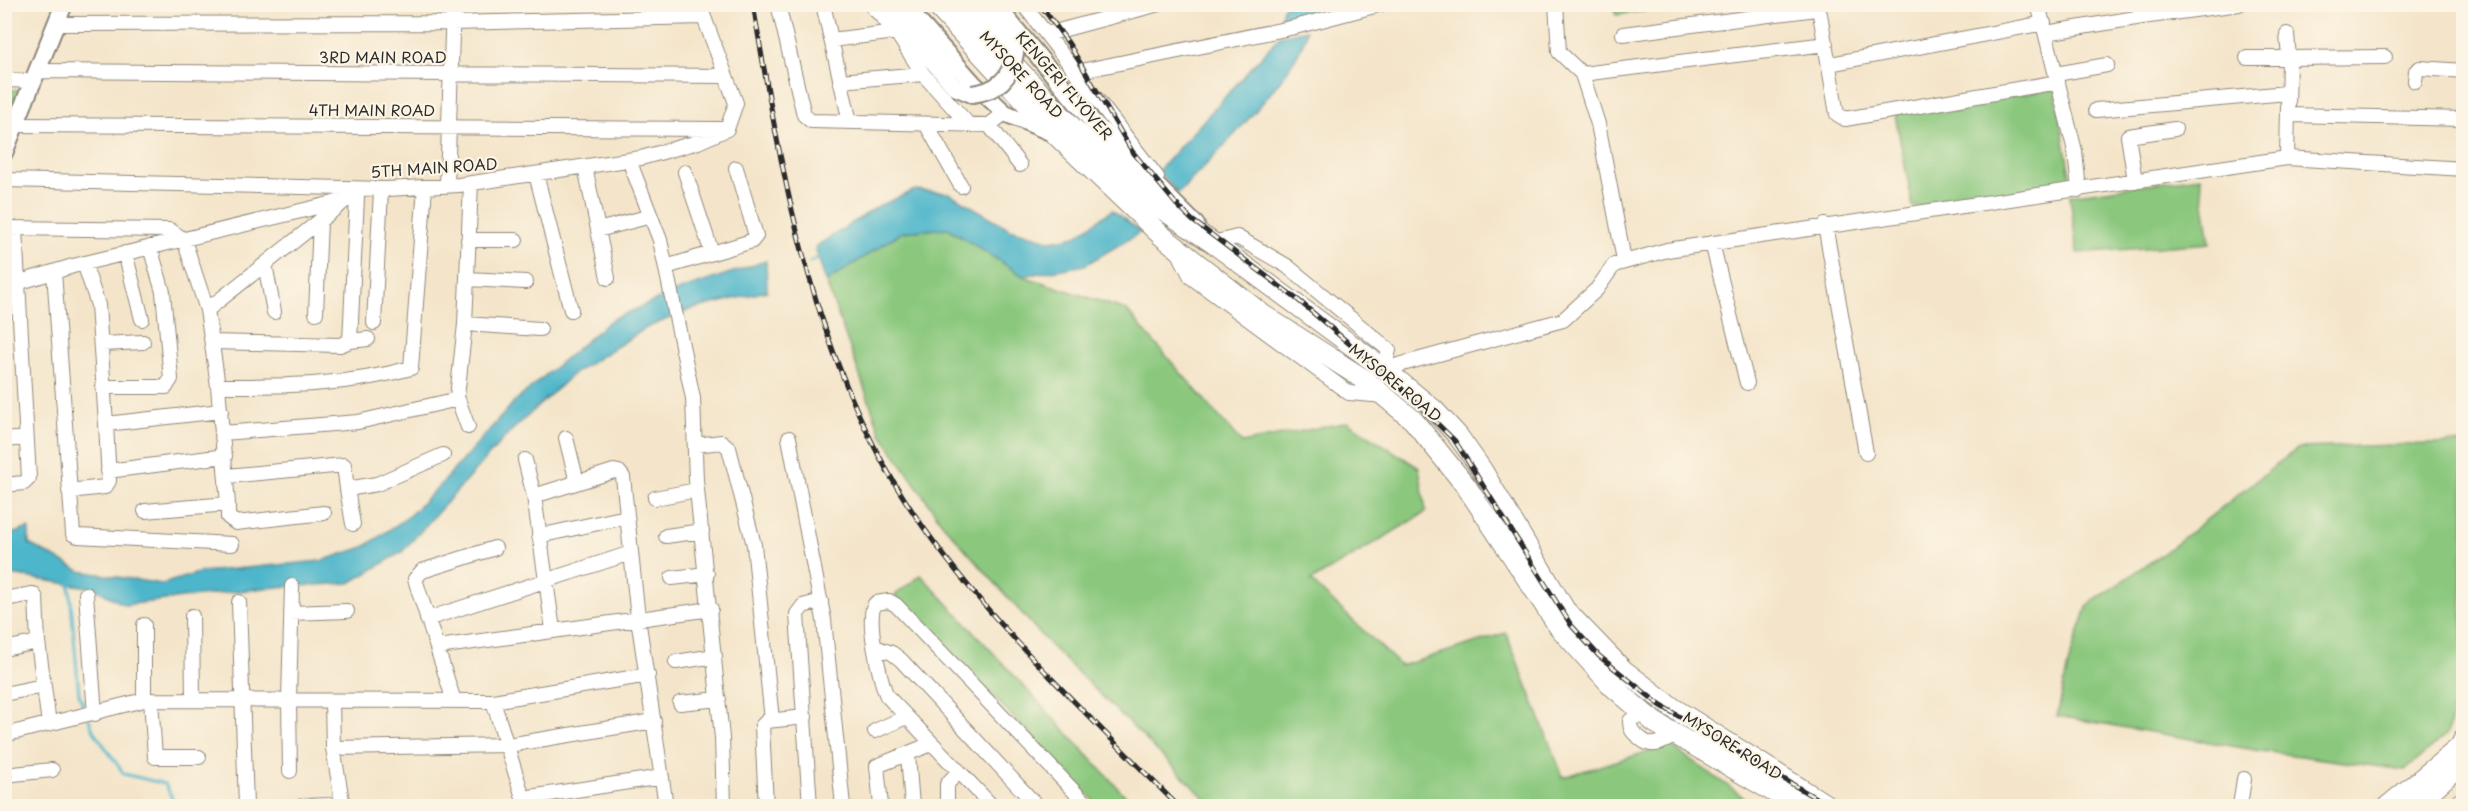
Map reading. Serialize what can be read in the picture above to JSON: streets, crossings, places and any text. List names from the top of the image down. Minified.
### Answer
{"streets":{"highway":["MYSORE ROAD"],"main road":["KENGERI FLYOVER"],"street":["3RD MAIN ROAD","4TH MAIN ROAD","5TH MAIN ROAD"]},"crossings":[["MYSORE ROAD","KENGERI FLYOVER"],["4TH MAIN ROAD","5TH MAIN ROAD"]]}
